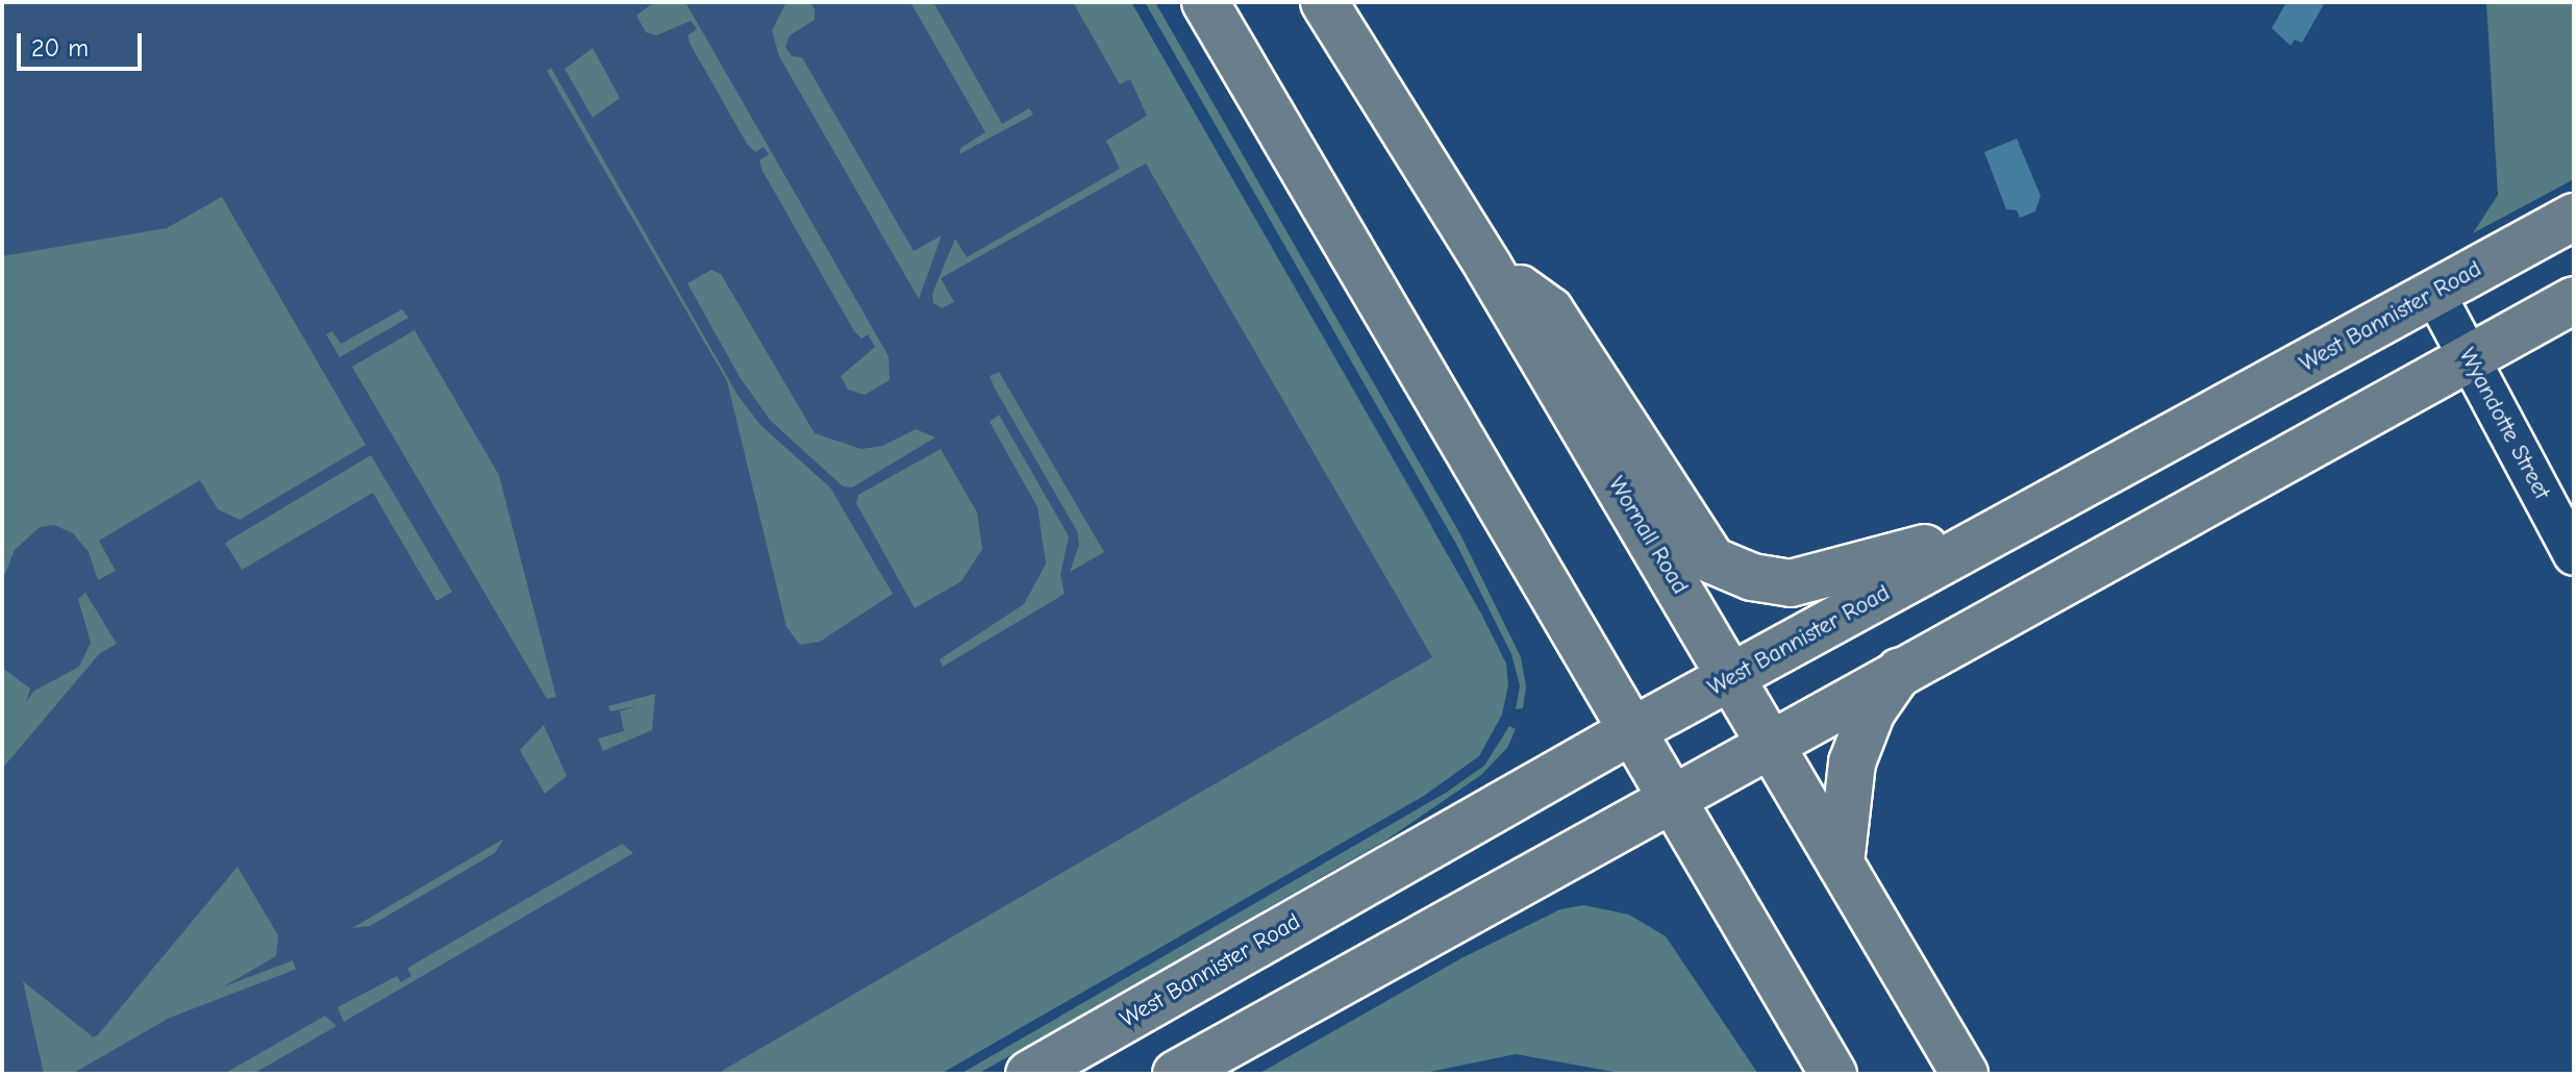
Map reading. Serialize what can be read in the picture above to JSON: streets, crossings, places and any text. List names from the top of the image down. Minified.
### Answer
{"streets":{"main road":["West Bannister Road","Wornall Road"],"street":["Wyandotte Street"]},"crossings":[["West Bannister Road","Wyandotte Street"],["West Bannister Road","Wornall Road"]],"scale_bar":"20 m"}
